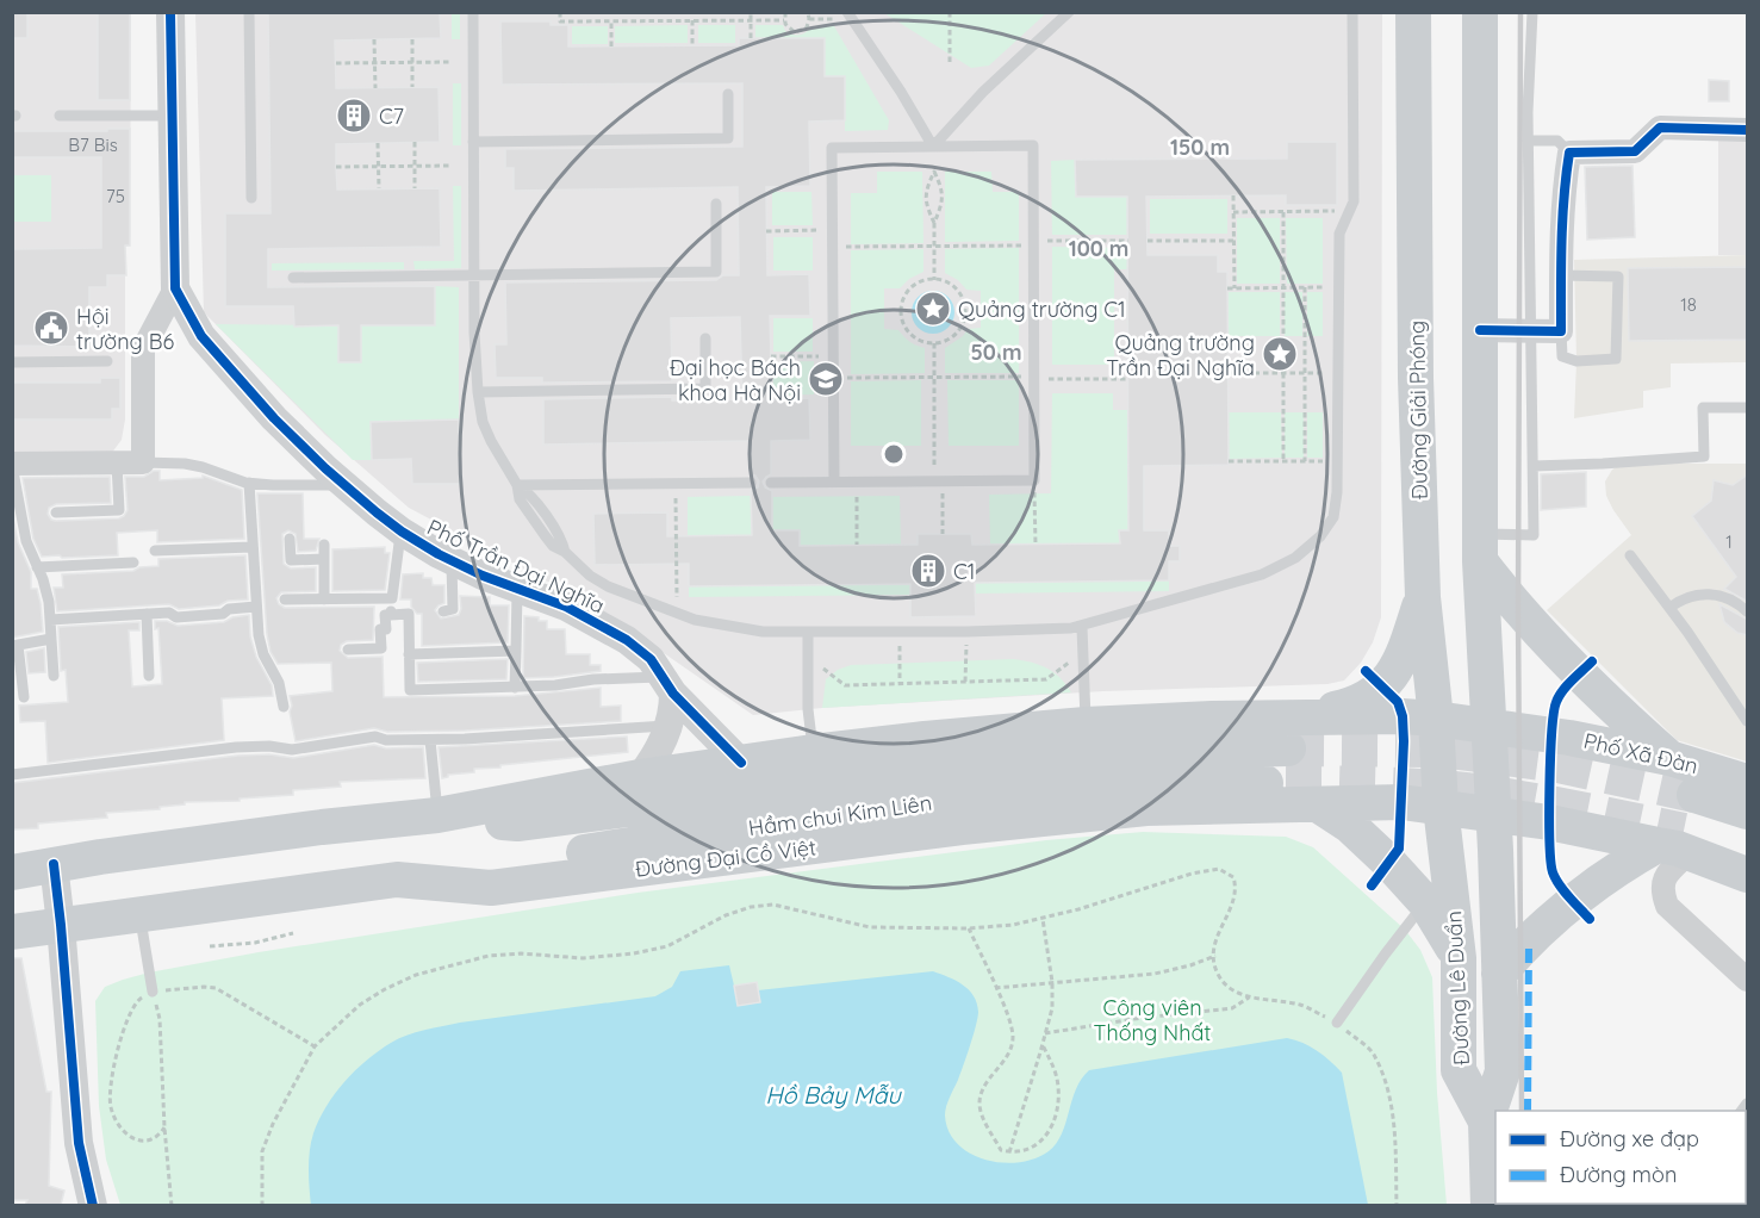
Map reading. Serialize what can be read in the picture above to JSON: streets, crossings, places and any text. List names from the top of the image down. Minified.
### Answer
{"streets":{"main road":["Đường Giải Phóng","Phố Xã Đàn","Hầm chui Kim Liên","Đường Đại Cồ Việt","Đường Lê Duẩn"],"street":["Phố Trần Đại Nghĩa"]},"crossings":[["Đường Giải Phóng","Phố Xã Đàn"],["Đường Giải Phóng","Đường Đại Cồ Việt"],["Đường Giải Phóng","Đường Lê Duẩn"],["Hầm chui Kim Liên","Đường Đại Cồ Việt"],["Đường Đại Cồ Việt","Đường Lê Duẩn"]],"water":["Hồ Bảy Mẫu"],"parks":["Công viên Thống Nhất"],"places":{"building":["C7","C1"],"place":["Quảng trường C1","Quảng trường Trần Đại Nghĩa"],"public building":["Hội trường B6"],"school or university":["Đại học Bách khoa Hà Nội"]},"house_numbers":["B7 Bis","75","18","1"],"legend":["Đường xe đạp","Đường mòn"],"rings":["150 m","100 m","50 m"]}
